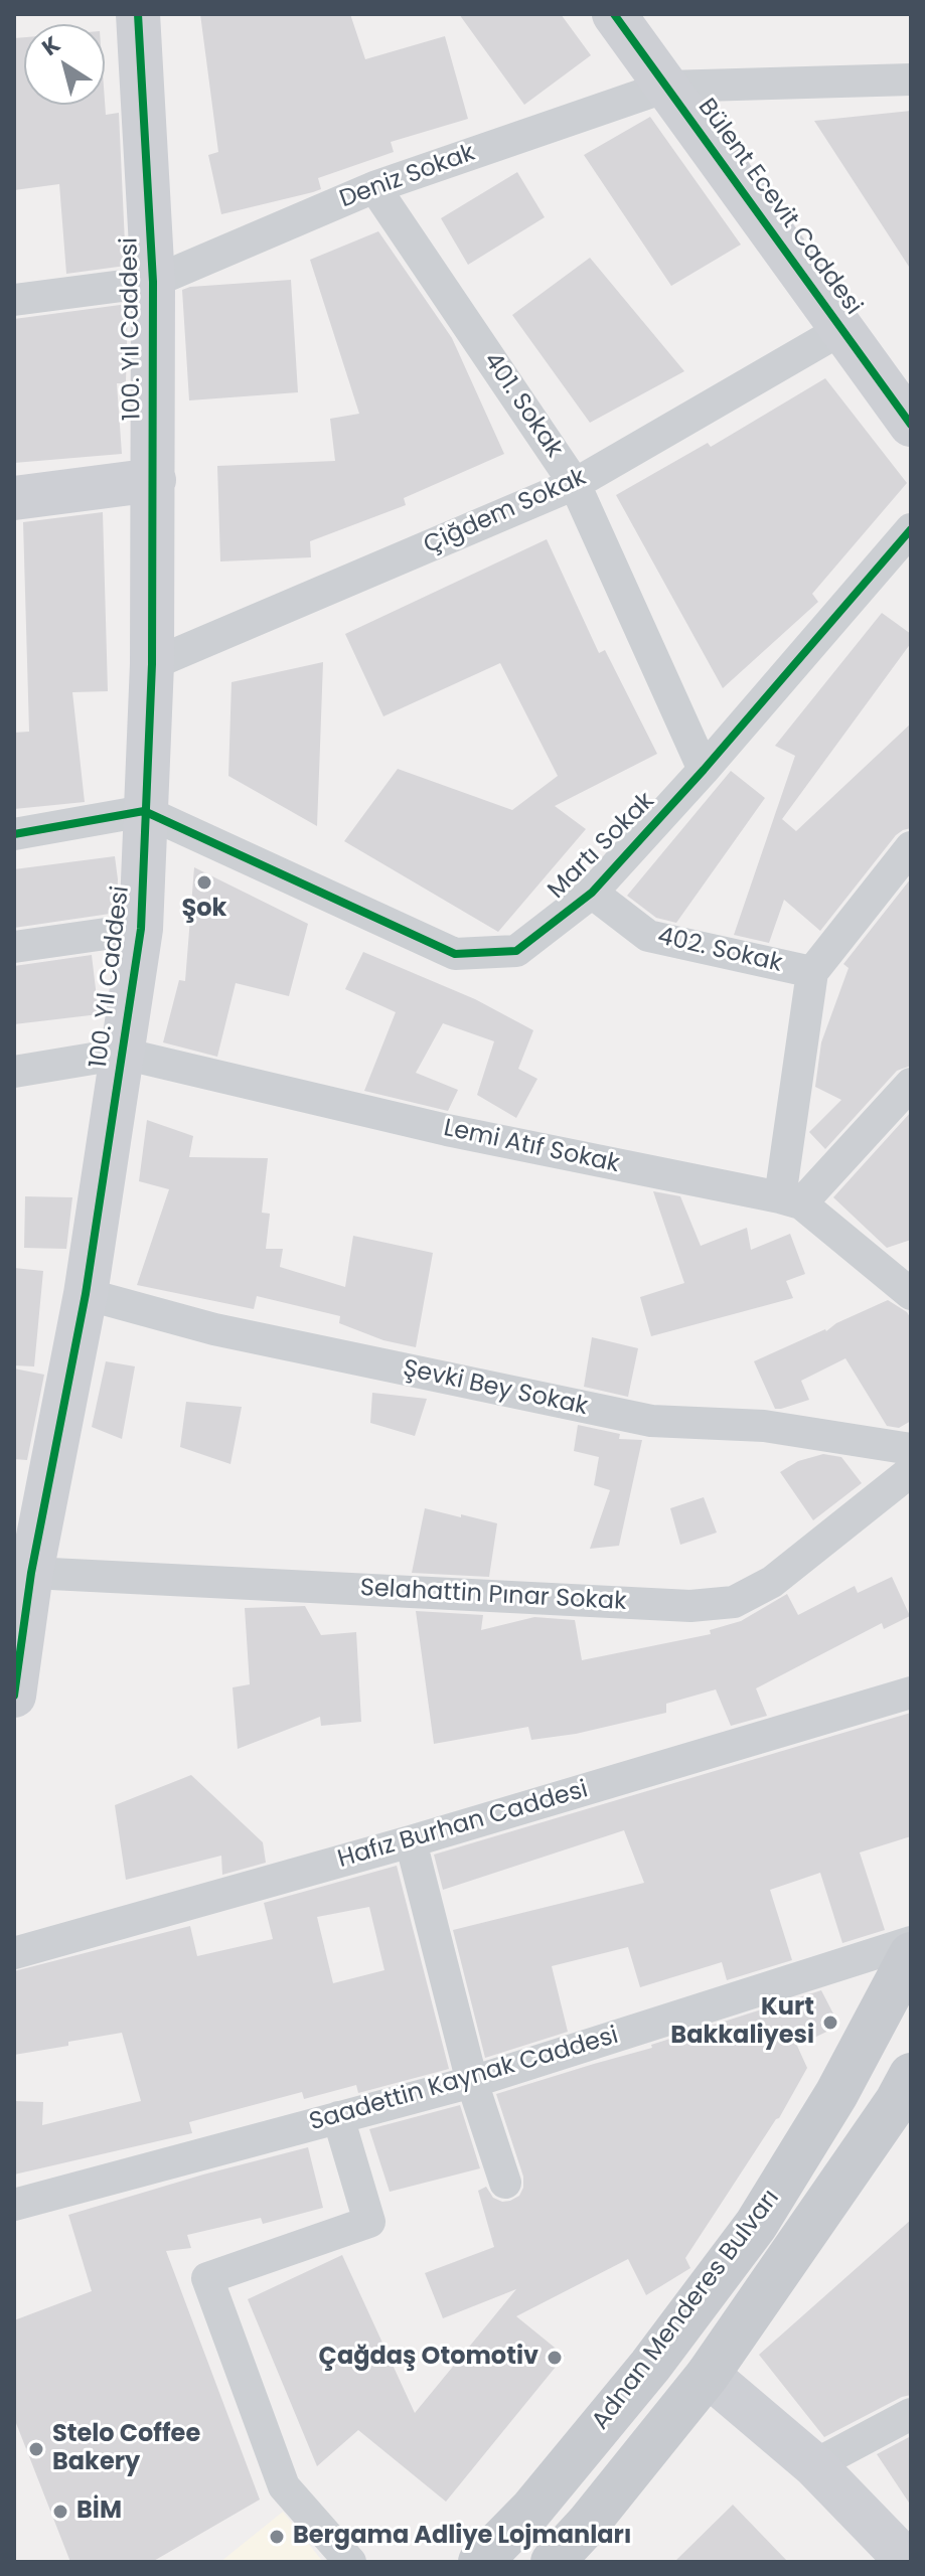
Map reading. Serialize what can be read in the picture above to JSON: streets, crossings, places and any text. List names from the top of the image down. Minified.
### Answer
{"streets":{"main road":["Adnan Menderes Bulvarı"],"street":["Deniz Sokak","Bülent Ecevit Caddesi","100. Yıl Caddesi","401. Sokak","Çiğdem Sokak","Martı Sokak","402. Sokak","Lemi Atıf Sokak","Şevki Bey Sokak","Selahattin Pınar Sokak","Hafız Burhan Caddesi","Saadettin Kaynak Caddesi"]},"crossings":[["Deniz Sokak","Bülent Ecevit Caddesi"],["Deniz Sokak","100. Yıl Caddesi"],["Deniz Sokak","401. Sokak"],["Bülent Ecevit Caddesi","Çiğdem Sokak"],["100. Yıl Caddesi","Çiğdem Sokak"],["100. Yıl Caddesi","Martı Sokak"],["100. Yıl Caddesi","Lemi Atıf Sokak"],["100. Yıl Caddesi","Şevki Bey Sokak"],["100. Yıl Caddesi","Selahattin Pınar Sokak"],["401. Sokak","Çiğdem Sokak"],["401. Sokak","Martı Sokak"],["Martı Sokak","402. Sokak"]],"places":["Şok","Kurt Bakkaliyesi","Çağdaş Otomotiv","Stelo Coffee Bakery","BİM","Bergama Adliye Lojmanları"],"north":"top left"}
